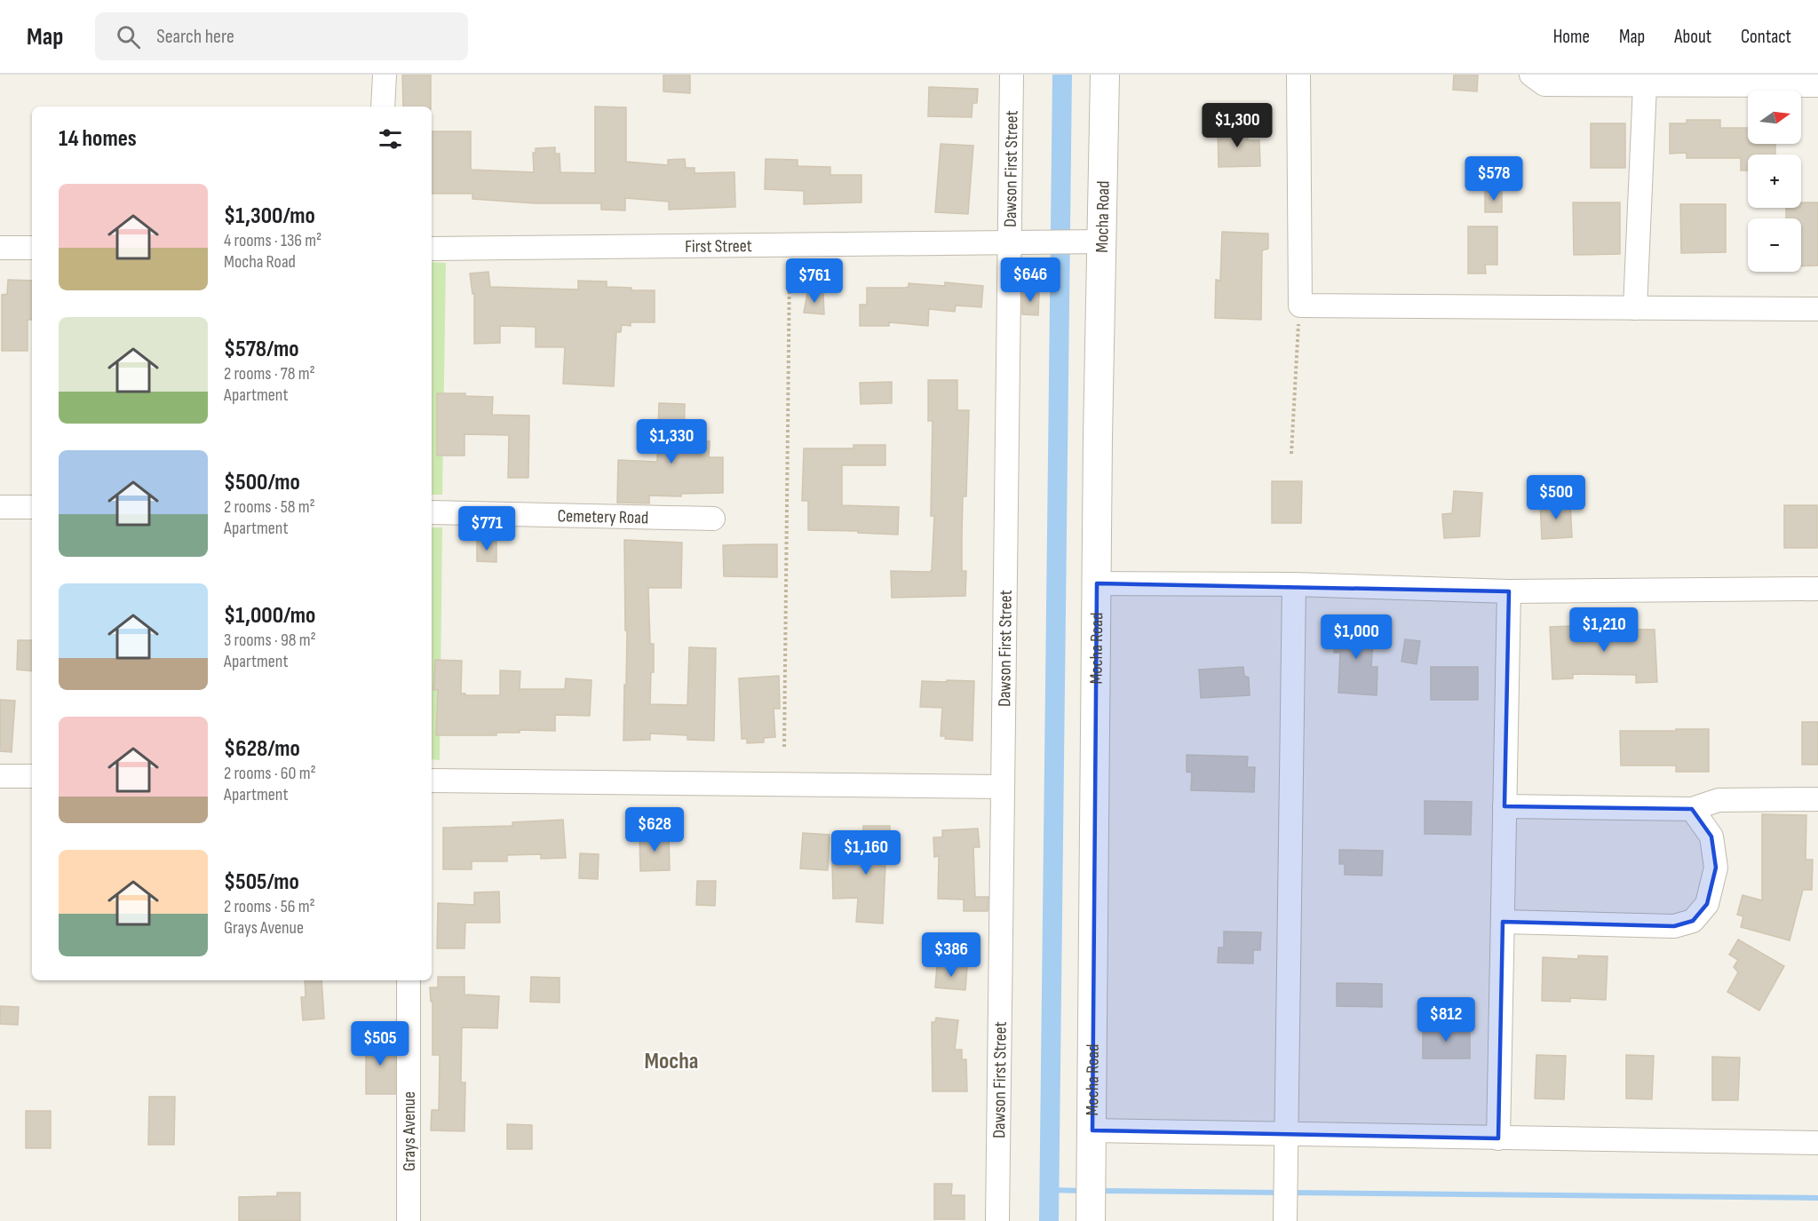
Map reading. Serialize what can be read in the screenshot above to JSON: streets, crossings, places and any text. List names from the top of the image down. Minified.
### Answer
{"streets":{"street":["Dawson First Street","Mocha Road","First Street","Cemetery Road","Grays Avenue"]},"crossings":[["Dawson First Street","First Street"],["Mocha Road","First Street"]],"districts":["Mocha"],"north":"right","page":{"header":"Map","search":"Search here","nav":["Home","Map","About","Contact"],"map_buttons":["+","−"],"price":["$1,300","$578","$646","$761","$1,330","$500","$771","$1,210","$1,000","$628","$1,160","$386","$812","$505"],"heading":"14 homes","list":[{"name":"$1,300/mo","note":"4 rooms · 136 m² · Mocha Road"},{"name":"$578/mo","note":"2 rooms · 78 m² · Apartment"},{"name":"$500/mo","note":"2 rooms · 58 m² · Apartment"},{"name":"$1,000/mo","note":"3 rooms · 98 m² · Apartment"},{"name":"$628/mo","note":"2 rooms · 60 m² · Apartment"},{"name":"$505/mo","note":"2 rooms · 56 m² · Grays Avenue"}]}}
